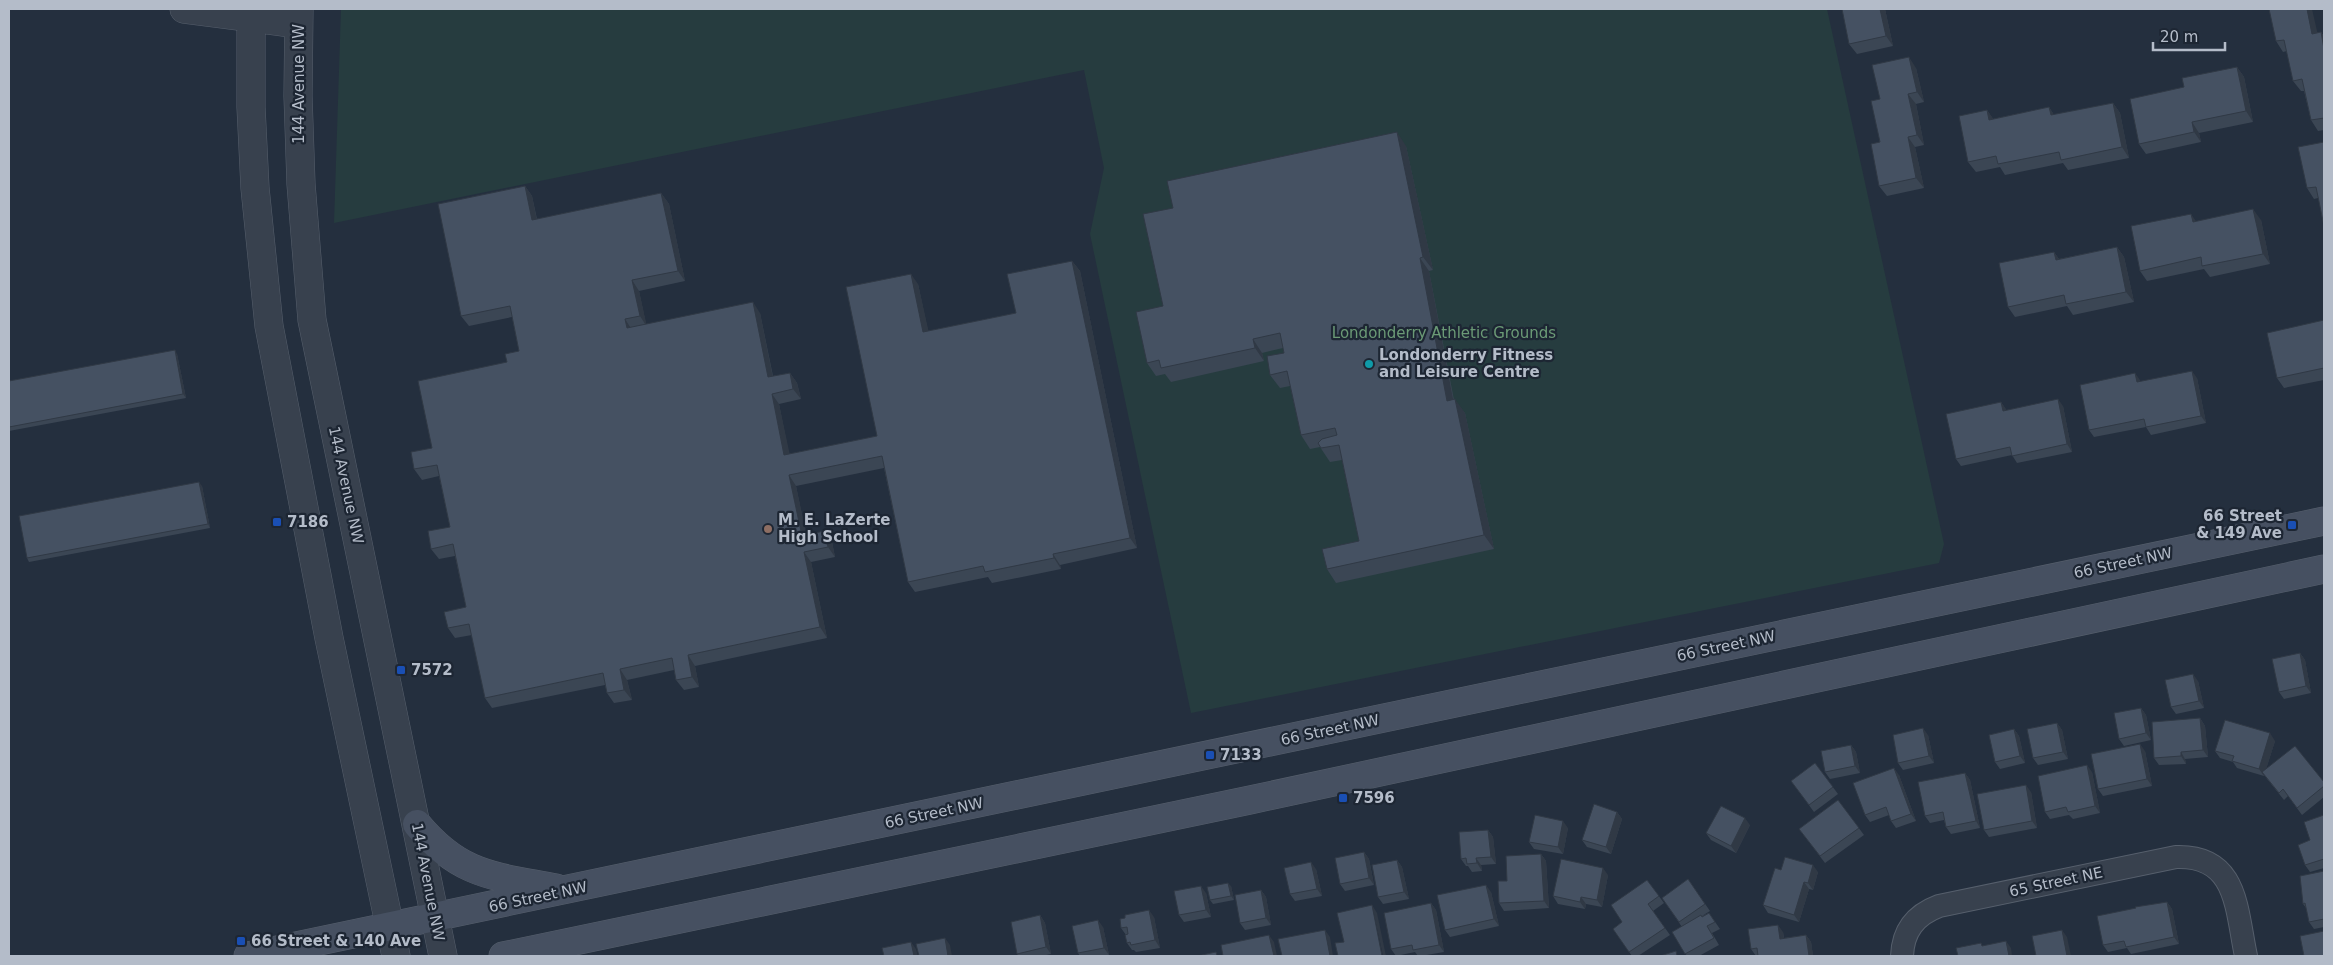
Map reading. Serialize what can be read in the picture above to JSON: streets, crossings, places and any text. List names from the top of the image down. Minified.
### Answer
{"streets":{"main road":["66 Street NW"],"street":["144 Avenue NW","65 Street NE"]},"crossings":[["144 Avenue NW","66 Street NW"]],"parks":["Londonderry Athletic Grounds"],"places":{"other":["Londonderry Fitness and Leisure Centre","M. E. LaZerte High School"],"transit":["7186","66 Street & 149 Ave","7572","7133","7596","66 Street & 140 Ave"]},"scale_bar":"20 m"}
